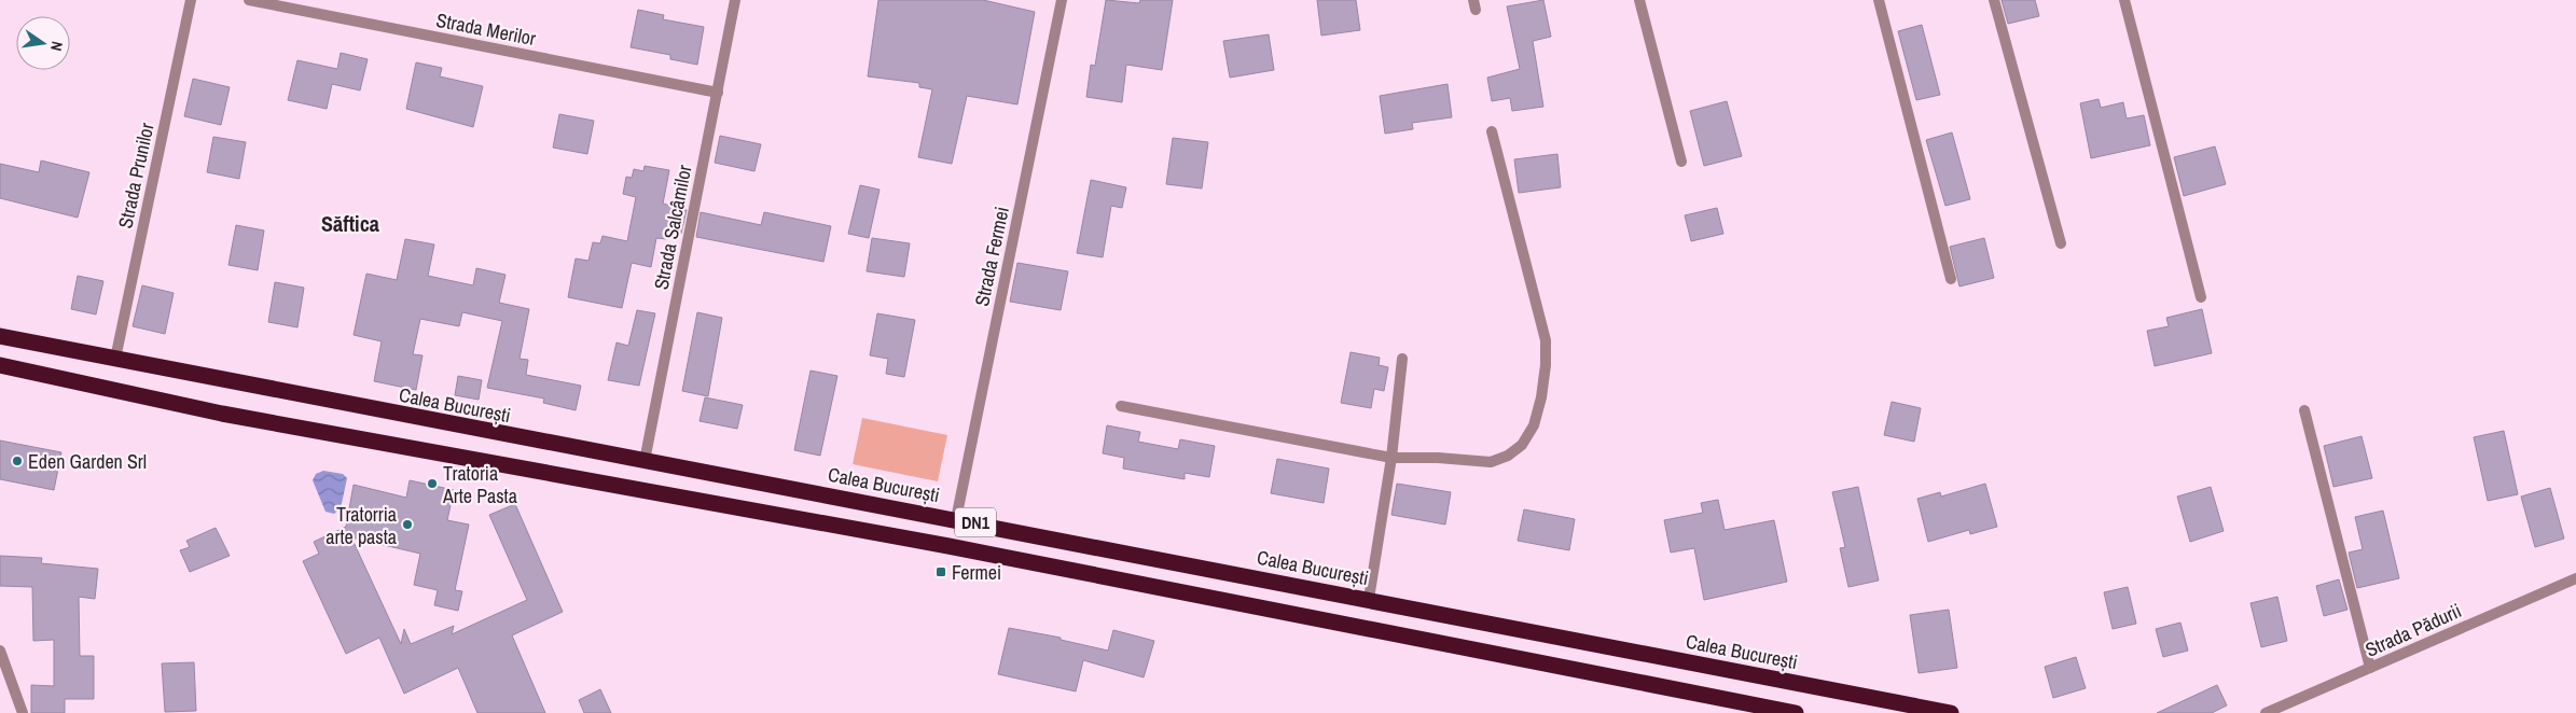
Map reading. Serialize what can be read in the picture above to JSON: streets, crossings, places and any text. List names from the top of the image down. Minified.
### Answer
{"streets":{"highway":["Calea București","DN1"],"street":["Strada Merilor","Strada Prunilor","Strada Salcâmilor","Strada Fermei","Strada Pădurii"]},"crossings":[["Strada Merilor","Strada Salcâmilor"],["Strada Prunilor","Calea București"],["Strada Salcâmilor","Calea București"],["Strada Fermei","Calea București"]],"districts":["Săftica"],"places":{"other":["Eden Garden Srl","Tratoria Arte Pasta","Tratorria arte pasta"],"transit":["Fermei"]},"north":"right"}
